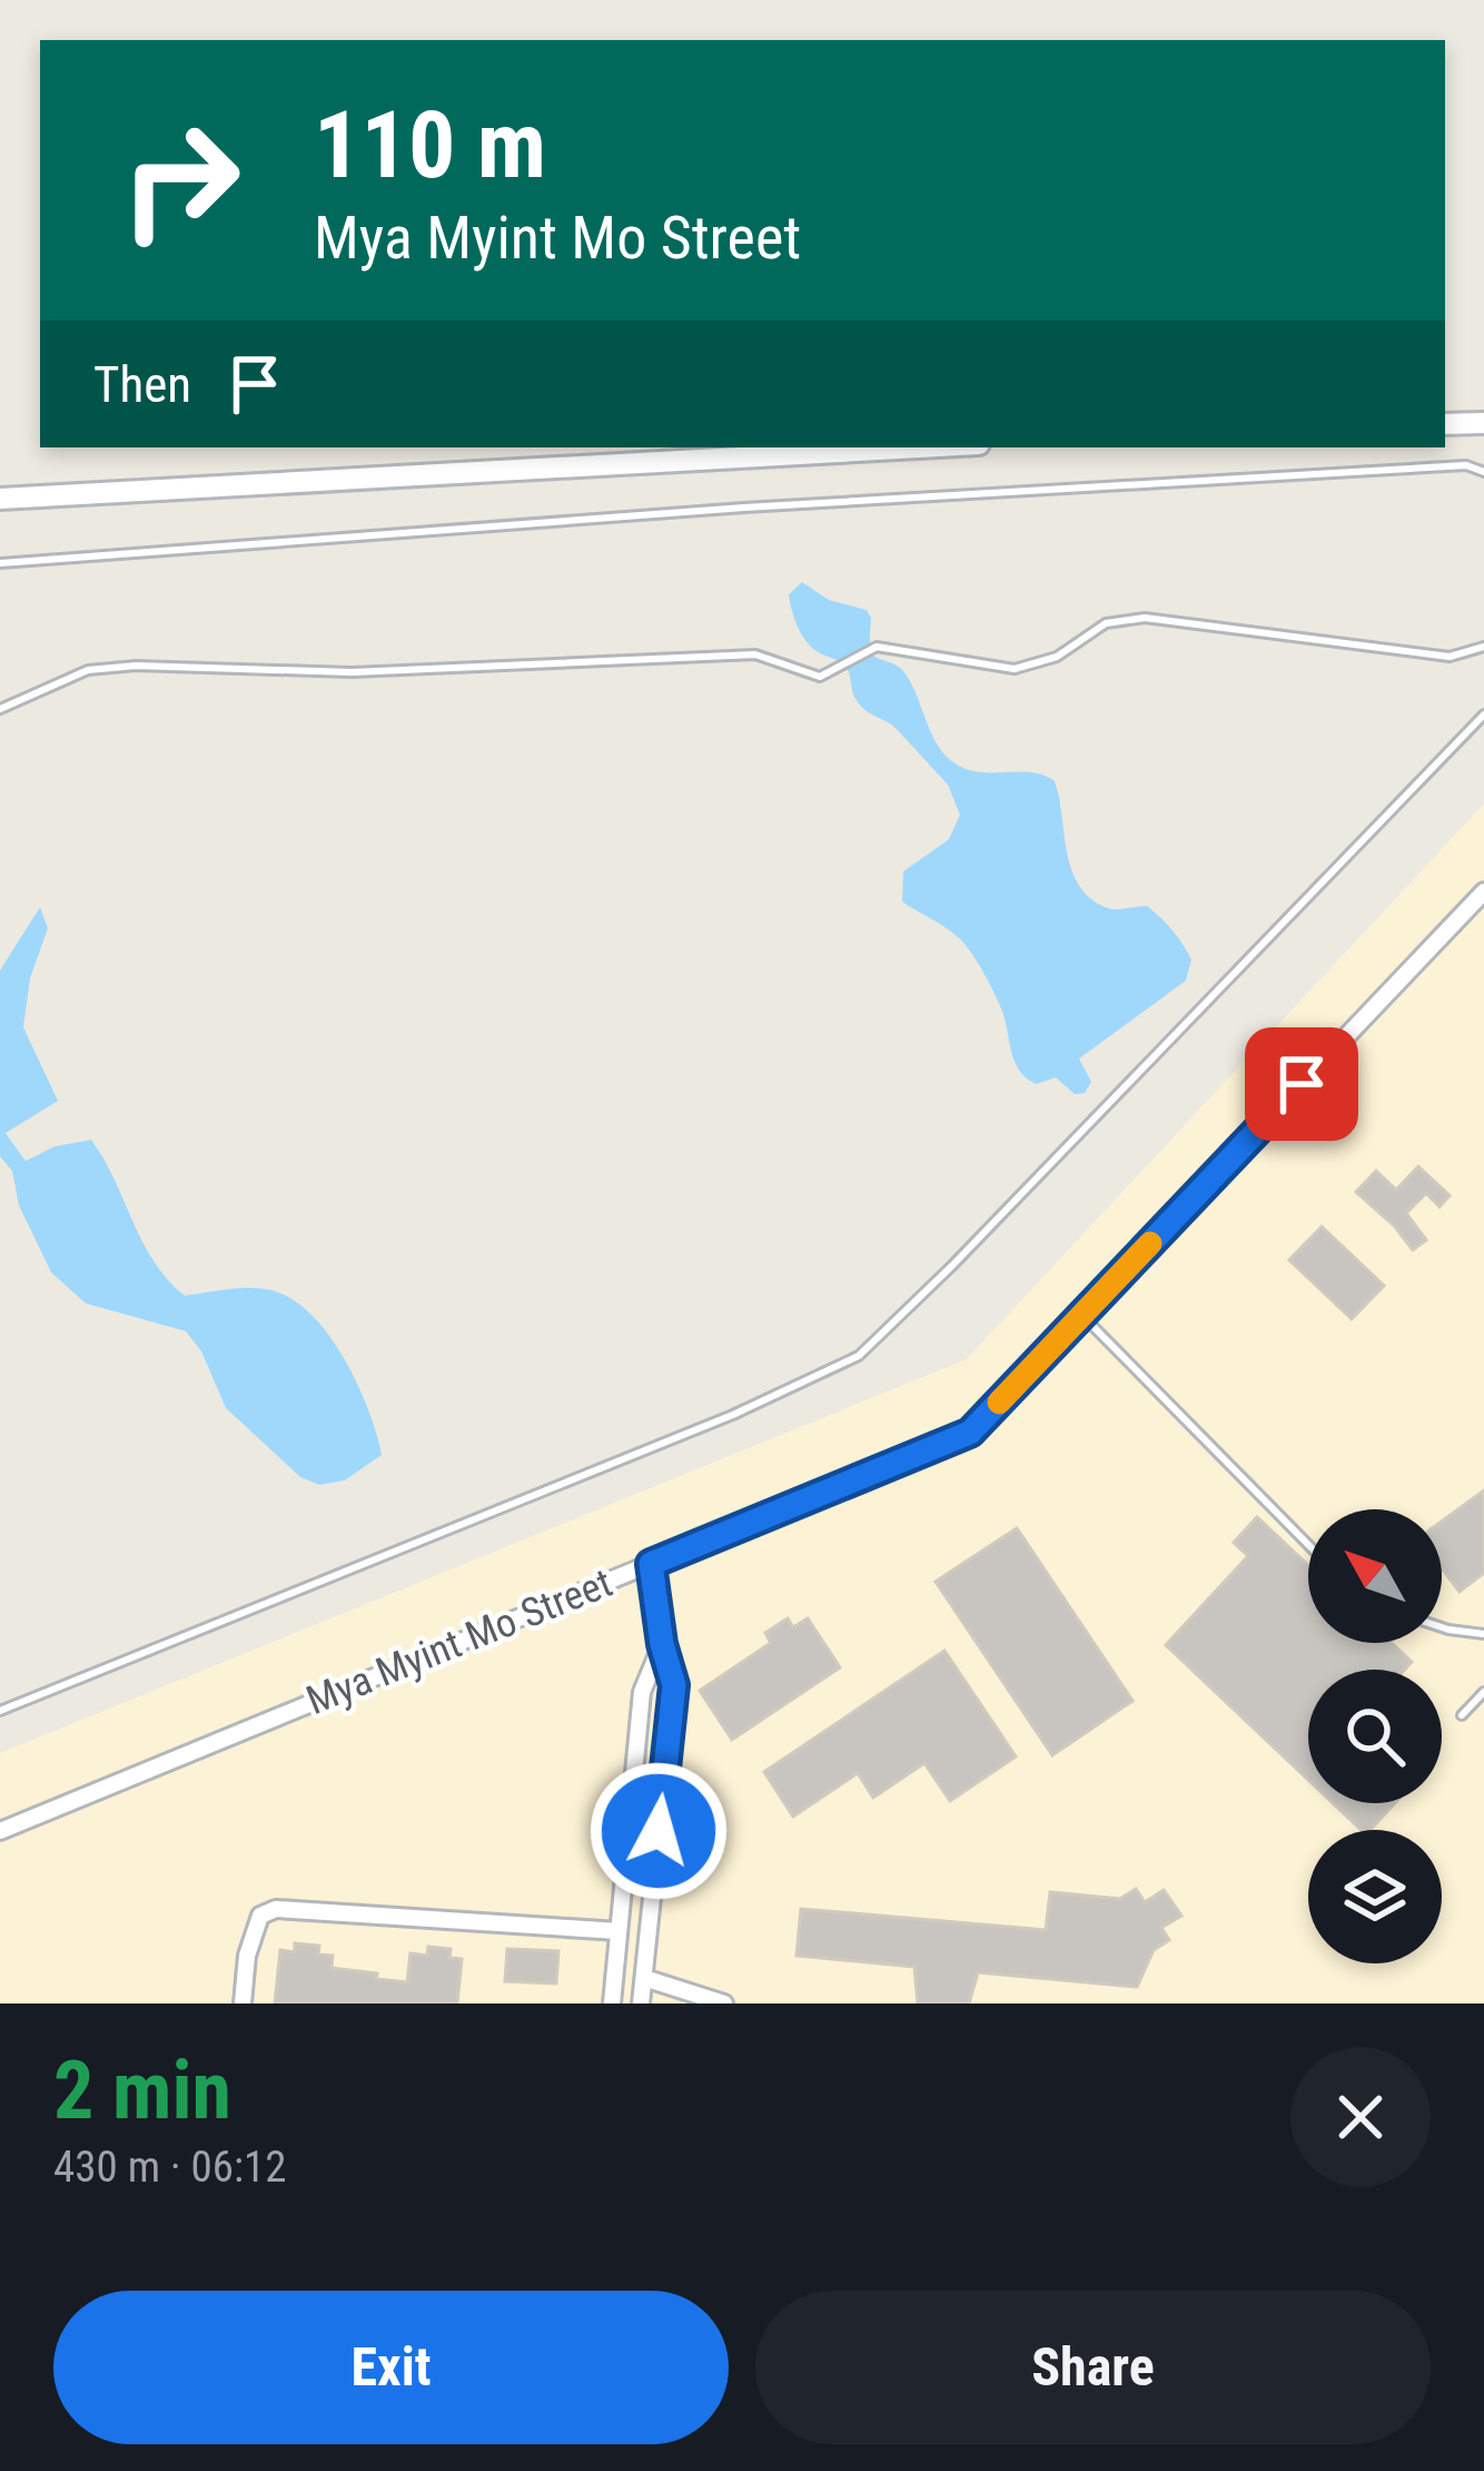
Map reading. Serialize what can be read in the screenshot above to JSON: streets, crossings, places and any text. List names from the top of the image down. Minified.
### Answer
{"streets":{"street":["Mya Myint Mo Street"]},"north":"top left","page":{"turn":["110 m","Mya Myint Mo Street"],"then":"Then","heading":["2 min","430 m · 06:12"],"buttons":["Exit","Share"]}}
